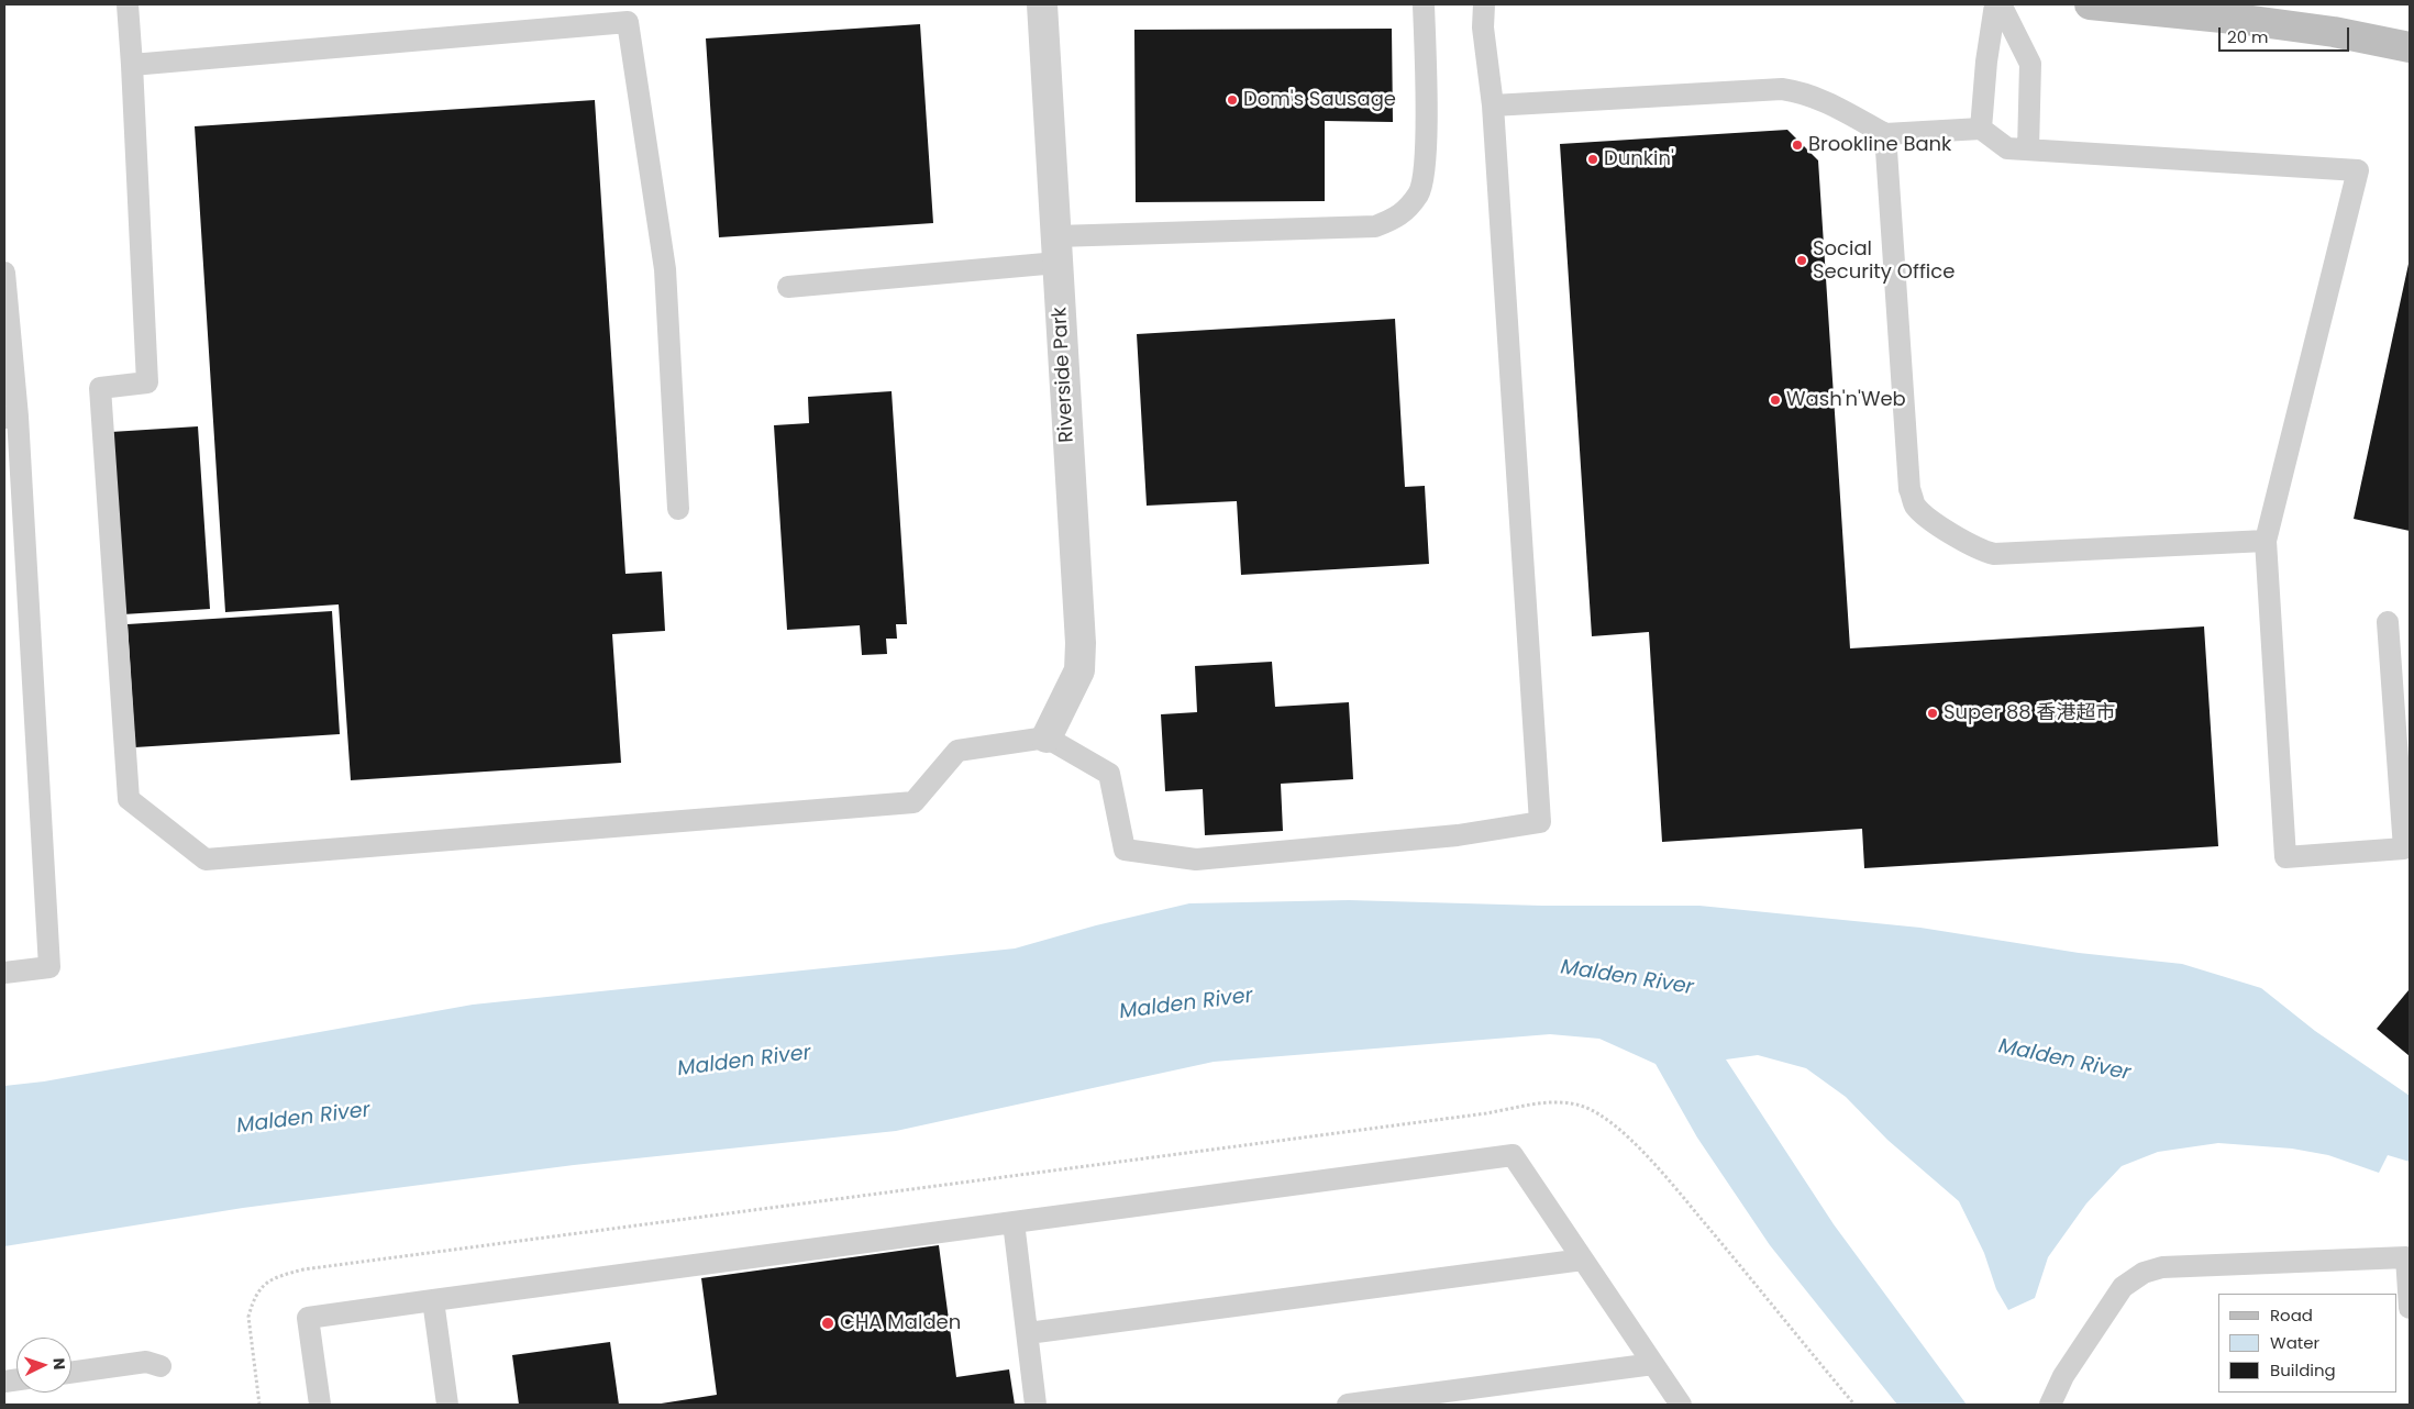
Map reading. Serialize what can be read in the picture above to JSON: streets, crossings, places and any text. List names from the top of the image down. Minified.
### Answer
{"streets":{"street":["Riverside Park"]},"water":["Malden River"],"places":["Dom's Sausage","Brookline Bank","Dunkin'","Social Security Office","Wash'n'Web","Super 88 香港超市","CHA Malden"],"legend":["Road","Water","Building"],"scale_bar":"20 m","north":"right"}
